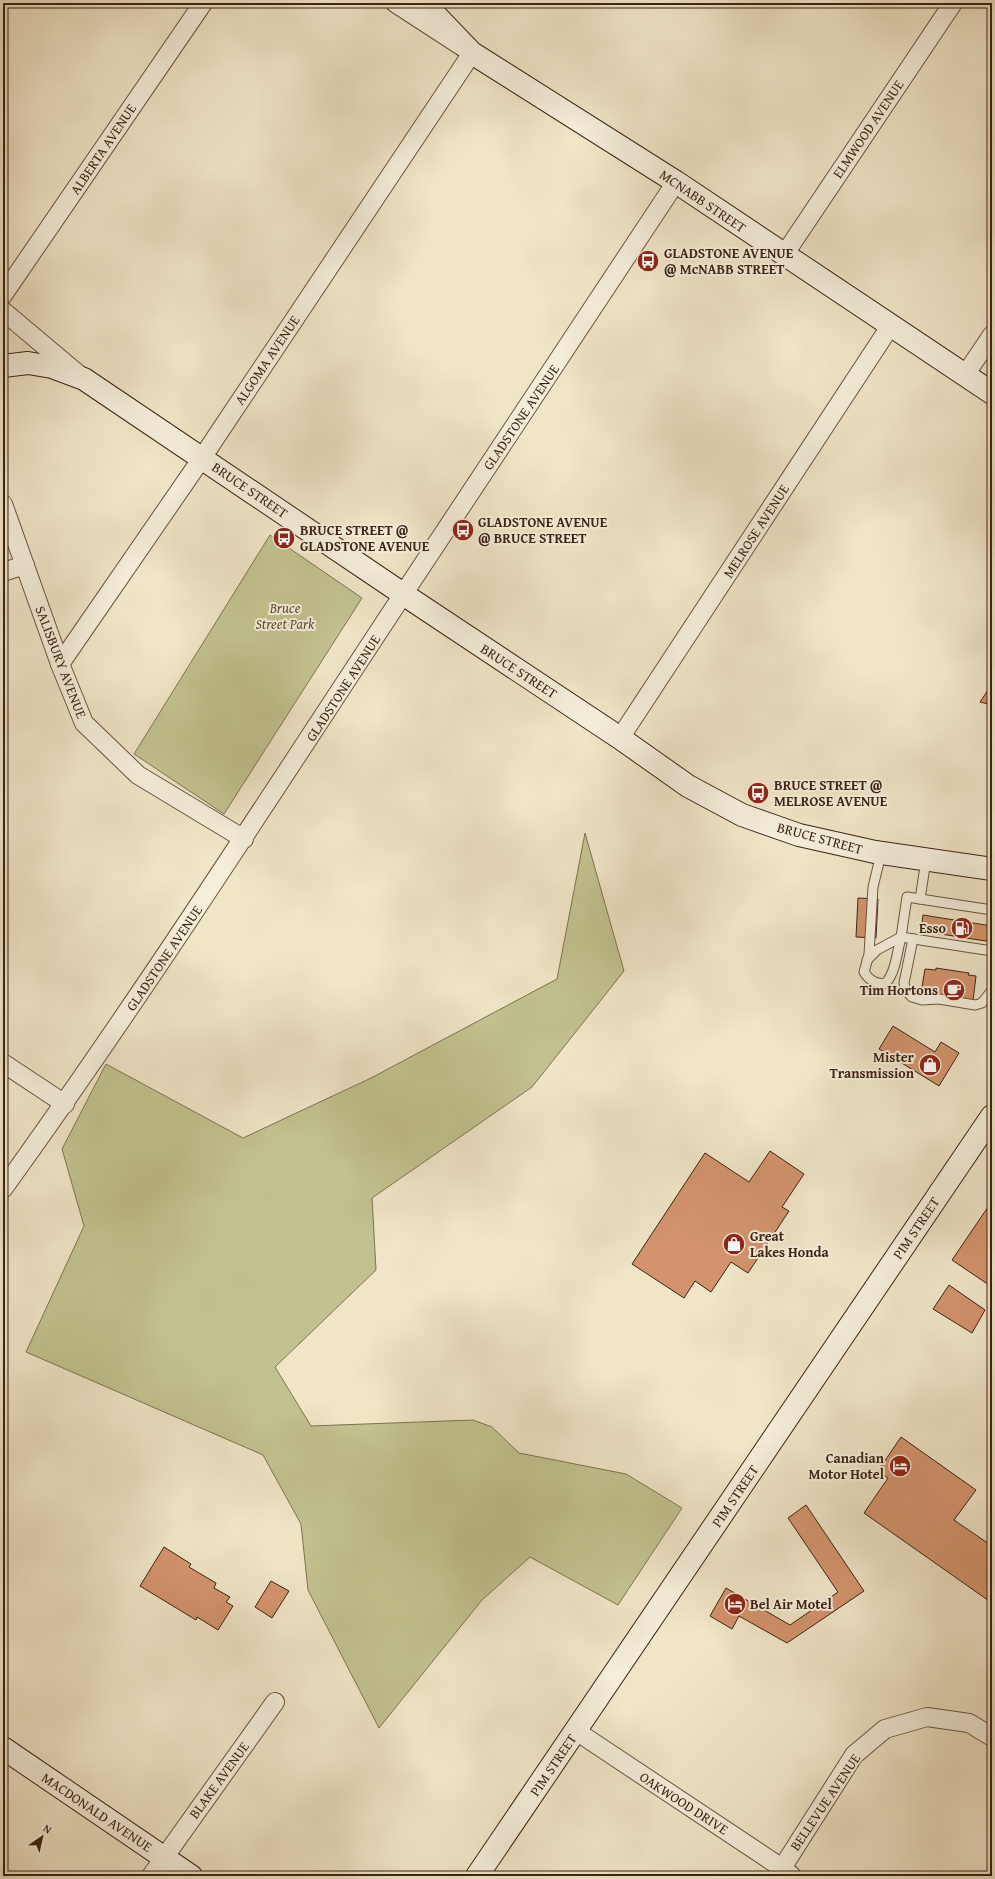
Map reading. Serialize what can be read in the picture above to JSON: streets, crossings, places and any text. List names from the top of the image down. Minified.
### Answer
{"streets":{"main road":["MCNABB STREET","BRUCE STREET","PIM STREET","MACDONALD AVENUE"],"street":["ELMWOOD AVENUE","ALBERTA AVENUE","ALGOMA AVENUE","GLADSTONE AVENUE","MELROSE AVENUE","SALISBURY AVENUE","BLAKE AVENUE","BELLEVUE AVENUE","OAKWOOD DRIVE"]},"crossings":[["ELMWOOD AVENUE","MCNABB STREET"],["MCNABB STREET","ALGOMA AVENUE"],["MCNABB STREET","GLADSTONE AVENUE"],["MCNABB STREET","MELROSE AVENUE"],["ALGOMA AVENUE","BRUCE STREET"],["ALGOMA AVENUE","SALISBURY AVENUE"],["GLADSTONE AVENUE","BRUCE STREET"],["GLADSTONE AVENUE","SALISBURY AVENUE"],["BRUCE STREET","MELROSE AVENUE"],["PIM STREET","OAKWOOD DRIVE"],["BLAKE AVENUE","MACDONALD AVENUE"],["BELLEVUE AVENUE","OAKWOOD DRIVE"]],"parks":["Bruce Street Park"],"places":{"bus stop":["GLADSTONE AVENUE @ McNABB STREET","GLADSTONE AVENUE @ BRUCE STREET","BRUCE STREET @ GLADSTONE AVENUE","BRUCE STREET @ MELROSE AVENUE"],"fuel station":["Esso"],"cafe":["Tim Hortons"],"shop":["Mister Transmission","Great Lakes Honda"],"hotel":["Canadian Motor Hotel","Bel Air Motel"]},"north":"top right"}
